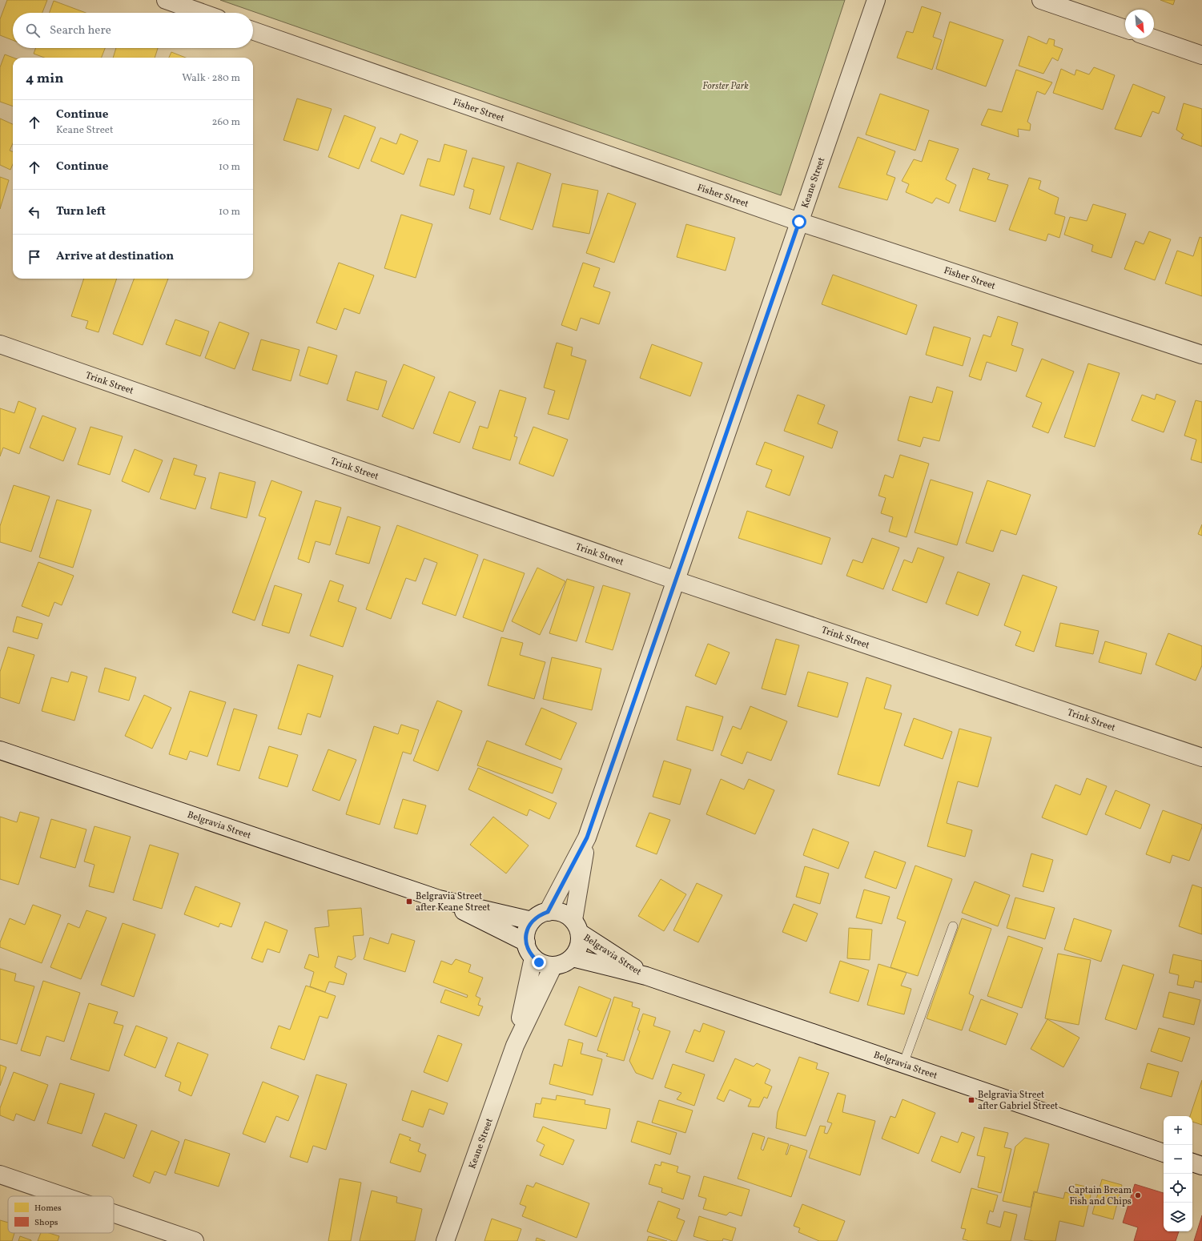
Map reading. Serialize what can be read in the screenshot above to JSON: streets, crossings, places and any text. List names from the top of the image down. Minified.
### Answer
{"streets":{"street":["Fisher Street","Keane Street","Trink Street","Belgravia Street"]},"crossings":[["Fisher Street","Keane Street"],["Keane Street","Trink Street"],["Keane Street","Belgravia Street"]],"parks":["Forster Park"],"places":{"transit":["Belgravia Street after Keane Street","Belgravia Street after Gabriel Street"],"other":["Captain Bream Fish and Chips"]},"legend":["Homes","Shops"],"north":"bottom right","page":{"search":"Search here","heading":["4 min","Walk · 280 m"],"list":[["Continue","Keane Street","260 m"],["Continue","10 m"],["Turn left","10 m"],"Arrive at destination"],"map_buttons":["+","−"]}}
